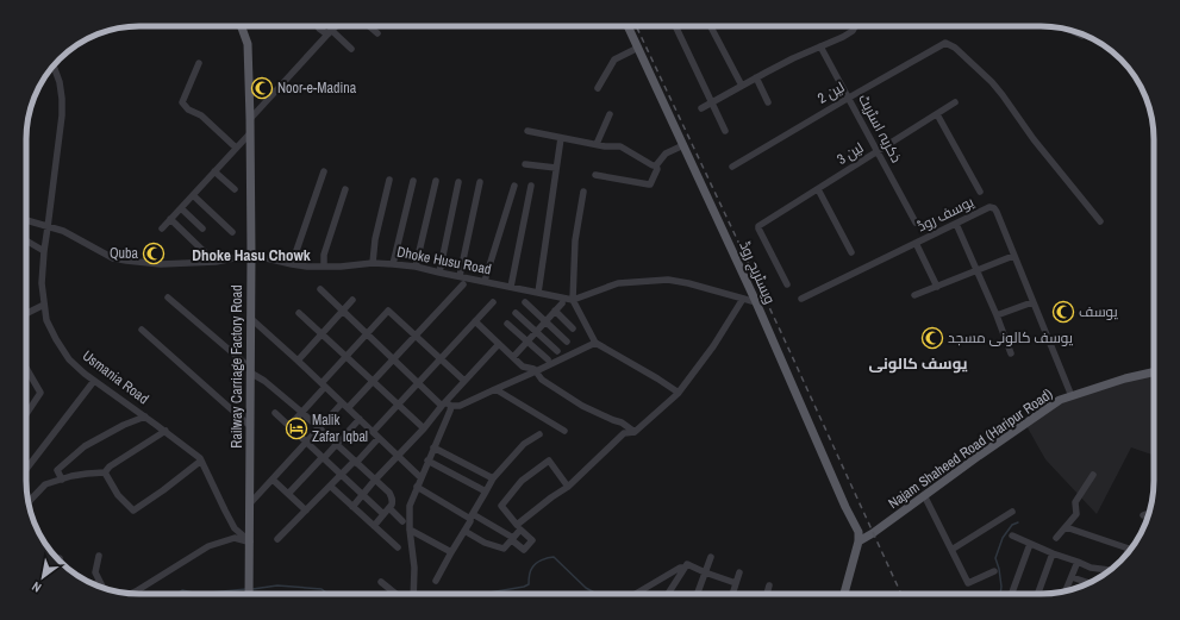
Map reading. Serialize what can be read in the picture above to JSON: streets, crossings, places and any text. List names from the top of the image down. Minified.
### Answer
{"streets":{"main road":["ویسٹریج روڈ","Railway Carriage Factory Road","Najam Shaheed Road (Haripur Road)"],"street":["لین 2","ذکریہ اسٹریٹ","لین 3","یوسف روڈ","Dhoke Husu Road","Usmania Road"]},"crossings":[["لین 2","ذکریہ اسٹریٹ"],["ذکریہ اسٹریٹ","لین 3"],["یوسف روڈ","Najam Shaheed Road (Haripur Road)"],["Dhoke Husu Road","Railway Carriage Factory Road"],["Dhoke Husu Road","Usmania Road"],["ویسٹریج روڈ","Najam Shaheed Road (Haripur Road)"],["Railway Carriage Factory Road","Usmania Road"]],"districts":["Dhoke Hasu Chowk","یوسف کالونی"],"places":{"mosque":["Noor-e-Madina","Quba","یوسف","یوسف کالونی مسجد"],"hotel":["Malik Zafar Iqbal"]},"north":"bottom left"}
